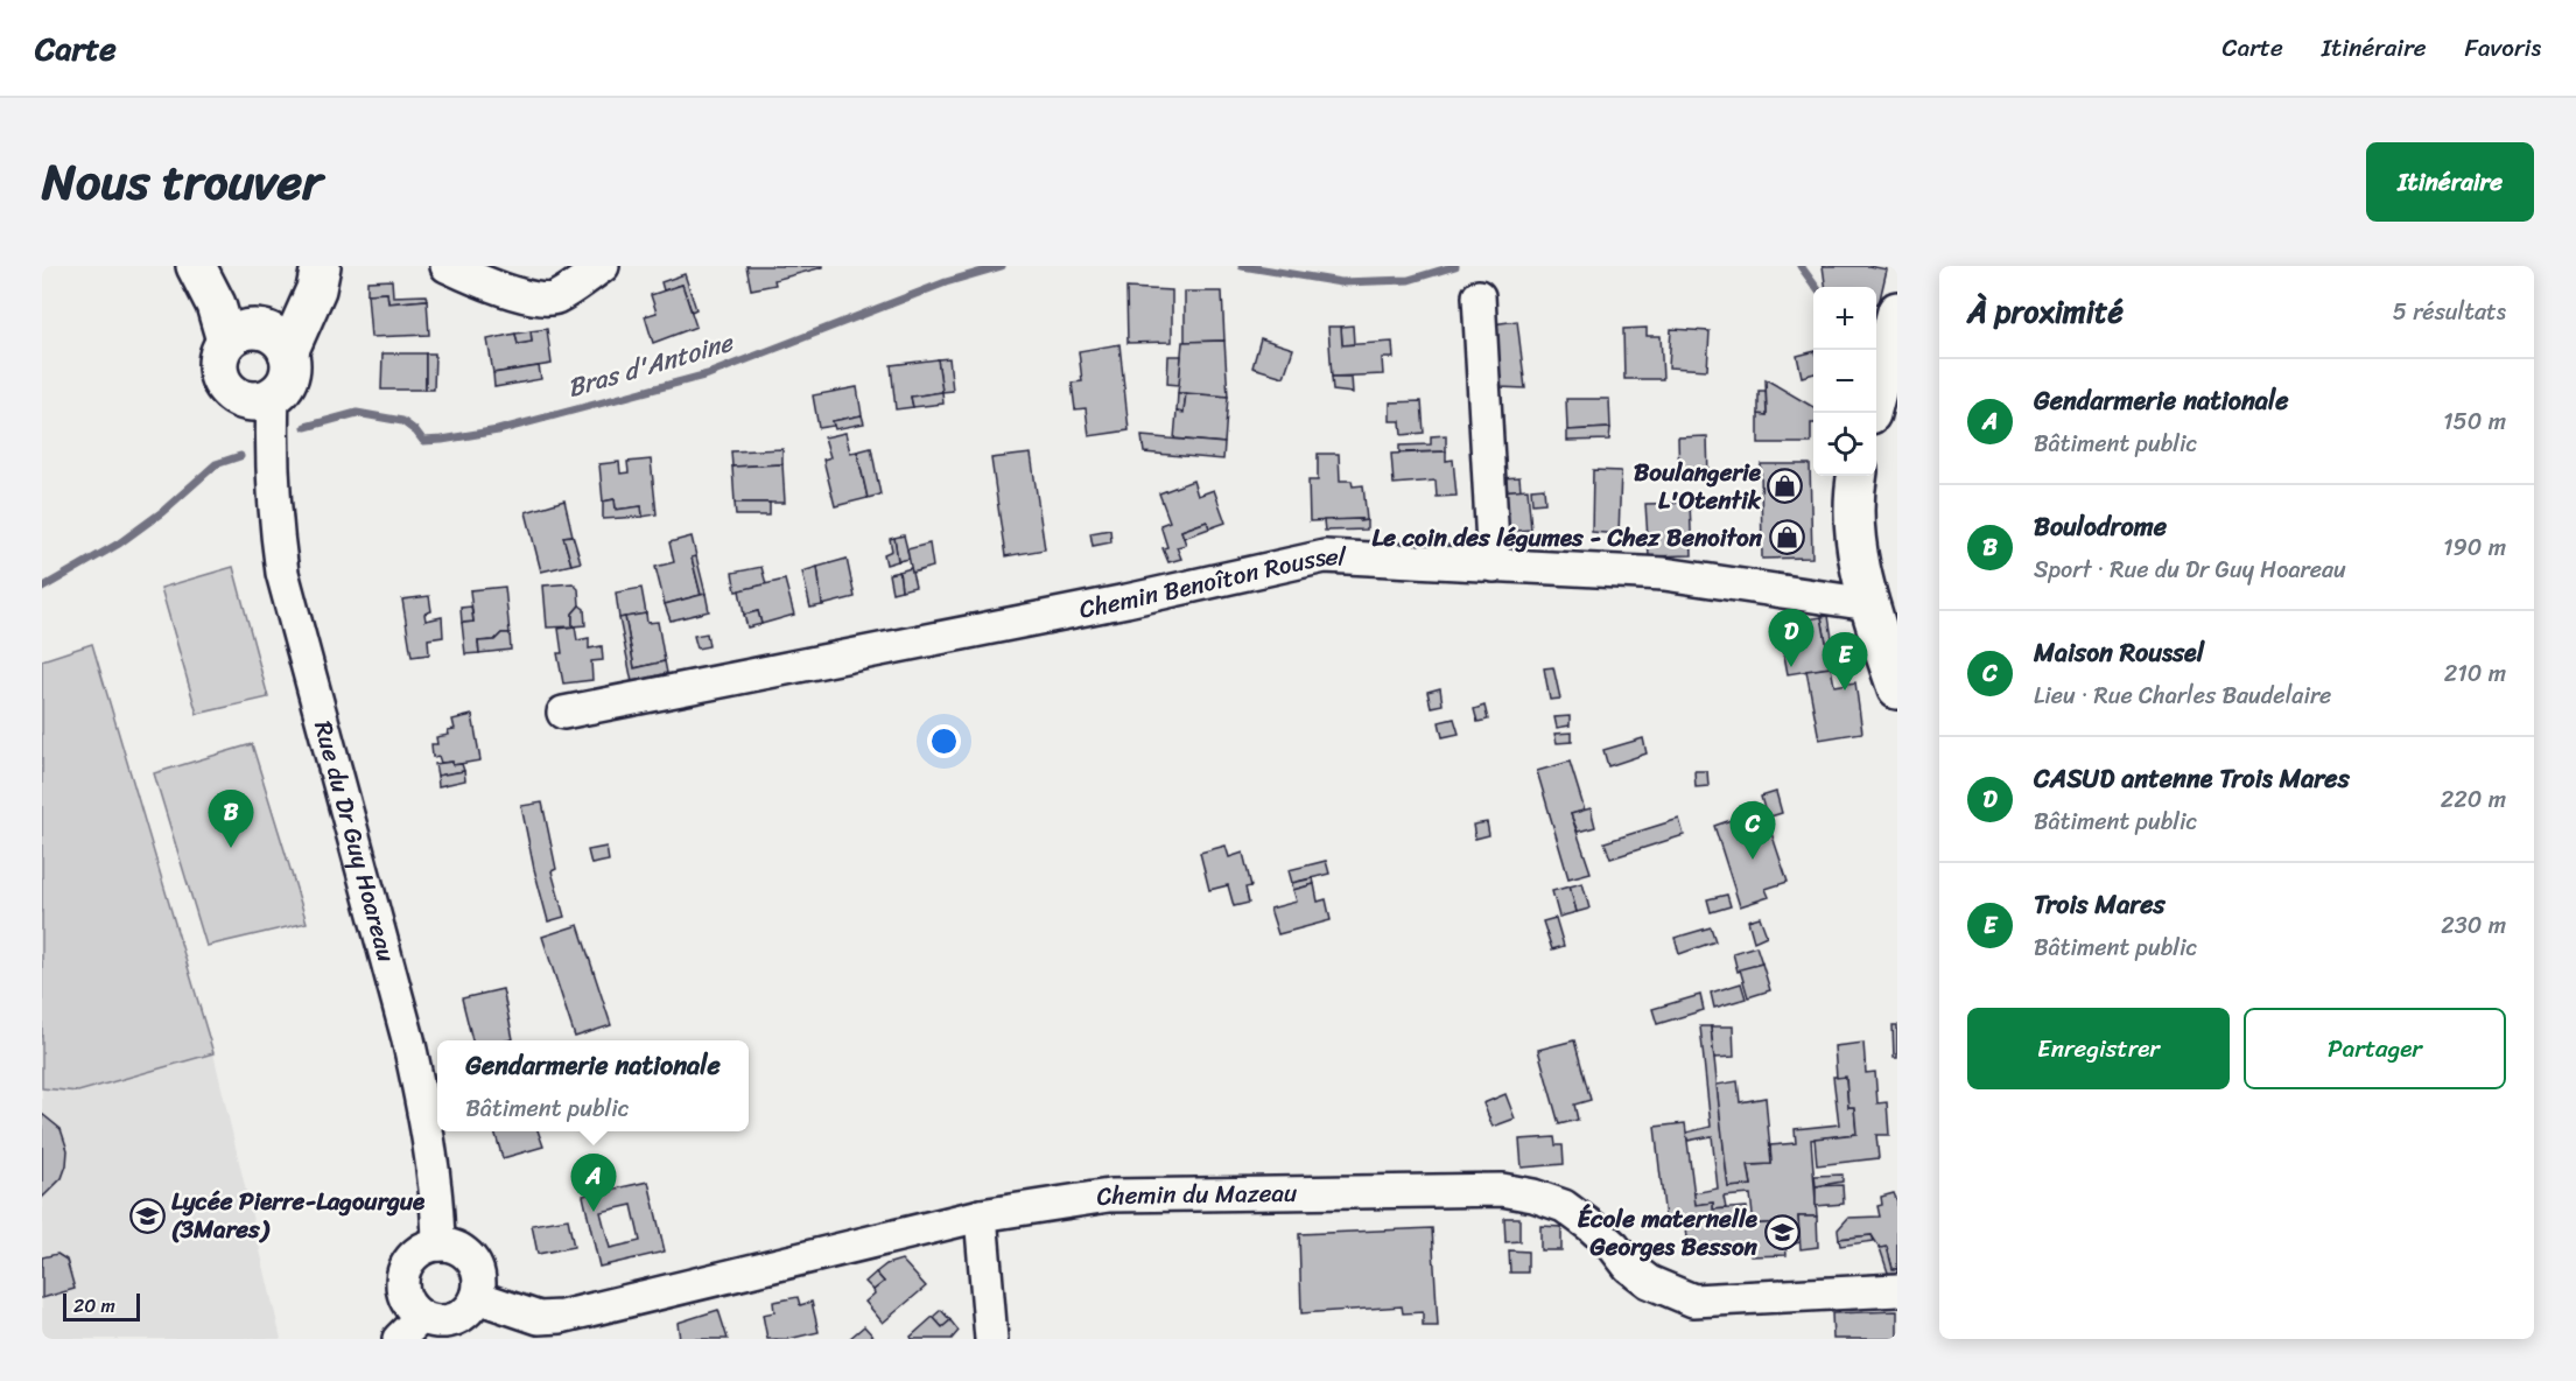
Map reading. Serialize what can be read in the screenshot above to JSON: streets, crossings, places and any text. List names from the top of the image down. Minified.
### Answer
{"streets":{"street":["Chemin Benoîton Roussel","Rue du Dr Guy Hoareau","Chemin du Mazeau"]},"crossings":[["Rue du Dr Guy Hoareau","Chemin du Mazeau"]],"water":["Bras d'Antoine"],"places":{"shop":["Boulangerie L'Otentik","Le coin des légumes - Chez Benoiton"],"school or university":["Lycée Pierre-Lagourgue (3Mares)","École maternelle Georges Besson"]},"scale_bar":"20 m","page":{"header":"Carte","nav":["Carte","Itinéraire","Favoris"],"title":"Nous trouver","buttons":["Itinéraire",["Enregistrer","Partager"]],"heading":["À proximité","5 résultats"],"map_buttons":["+","−"],"list":[{"mark":"A","name":"Gendarmerie nationale","note":"Bâtiment public","value":"150 m"},{"mark":"B","name":"Boulodrome","note":"Sport · Rue du Dr Guy Hoareau","value":"190 m"},{"mark":"C","name":"Maison Roussel","note":"Lieu · Rue Charles Baudelaire","value":"210 m"},{"mark":"D","name":"CASUD antenne Trois Mares","note":"Bâtiment public","value":"220 m"},{"mark":"E","name":"Trois Mares","note":"Bâtiment public","value":"230 m"}],"pins":["D","E","B","C","A"],"popup":["Gendarmerie nationale","Bâtiment public"],"scale":"20 m"}}
